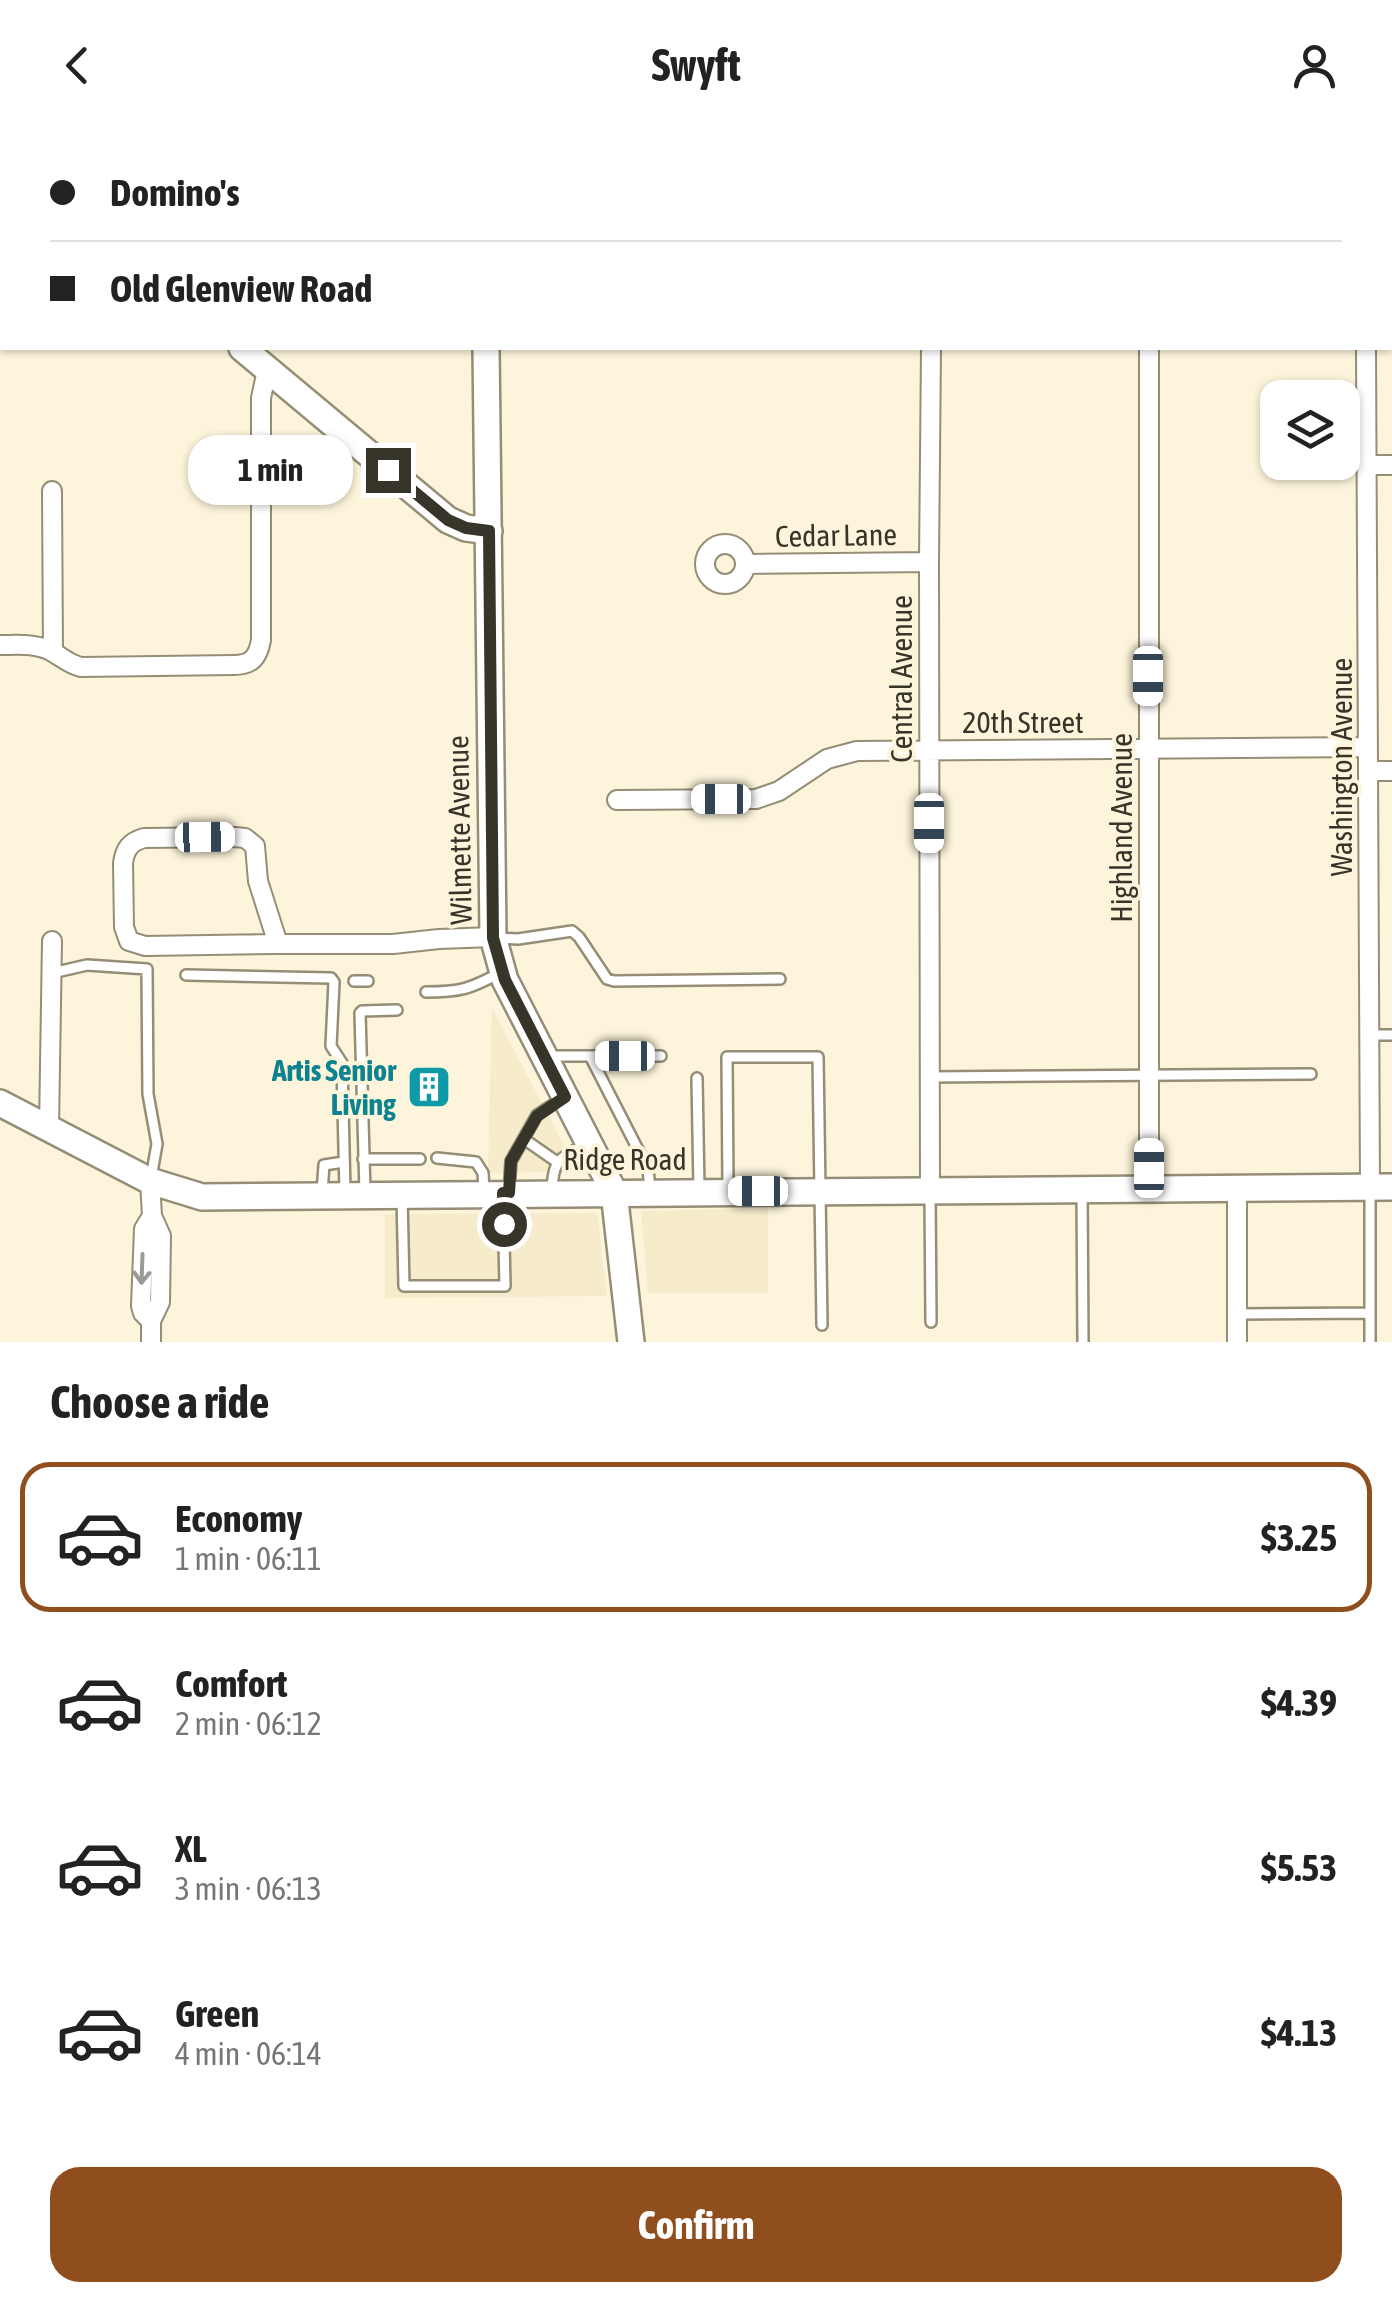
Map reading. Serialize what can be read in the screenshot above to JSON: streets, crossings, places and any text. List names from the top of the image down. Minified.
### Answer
{"streets":{"main road":["Wilmette Avenue","Ridge Road"],"street":["Cedar Lane","Central Avenue","20th Street","Washington Avenue","Highland Avenue"]},"crossings":[["Cedar Lane","Central Avenue"],["Central Avenue","20th Street"],["Central Avenue","Ridge Road"],["20th Street","Washington Avenue"],["20th Street","Highland Avenue"],["Washington Avenue","Ridge Road"],["Highland Avenue","Ridge Road"],["Wilmette Avenue","Ridge Road"]],"places":{"building":["Artis Senior Living"]},"page":{"header":"Swyft","banner":["Domino's","Old Glenview Road"],"bubble":"1 min","heading":"Choose a ride","list":[{"name":"Economy","note":"1 min · 06:11","value":"$3.25"},{"name":"Comfort","note":"2 min · 06:12","value":"$4.39"},{"name":"XL","note":"3 min · 06:13","value":"$5.53"},{"name":"Green","note":"4 min · 06:14","value":"$4.13"}],"buttons":"Confirm"}}
